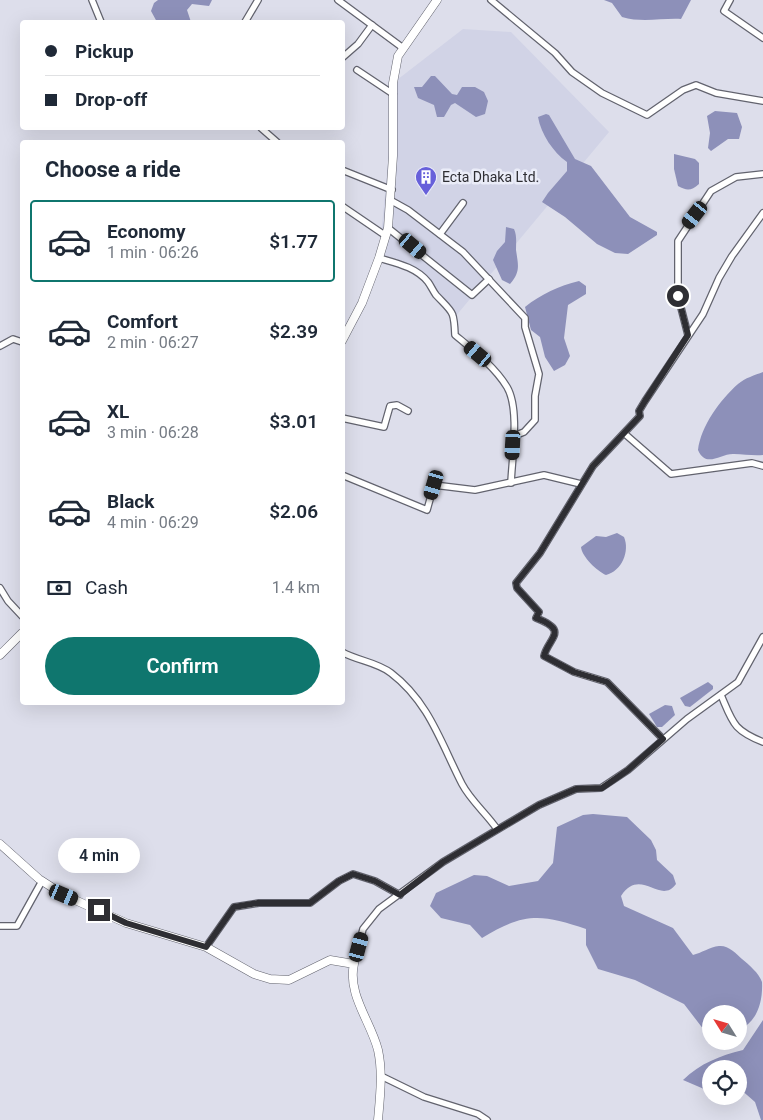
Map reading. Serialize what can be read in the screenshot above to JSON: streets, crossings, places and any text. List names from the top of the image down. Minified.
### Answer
{"places":{"building":["Ecta Dhaka Ltd."]},"north":"top left","page":{"banner":["Pickup","Drop-off"],"heading":"Choose a ride","list":[{"name":"Economy","note":"1 min · 06:26","value":"$1.77"},{"name":"Comfort","note":"2 min · 06:27","value":"$2.39"},{"name":"XL","note":"3 min · 06:28","value":"$3.01"},{"name":"Black","note":"4 min · 06:29","value":"$2.06"}],"pay":["Cash","1.4 km"],"buttons":"Confirm","bubble":"4 min"}}
